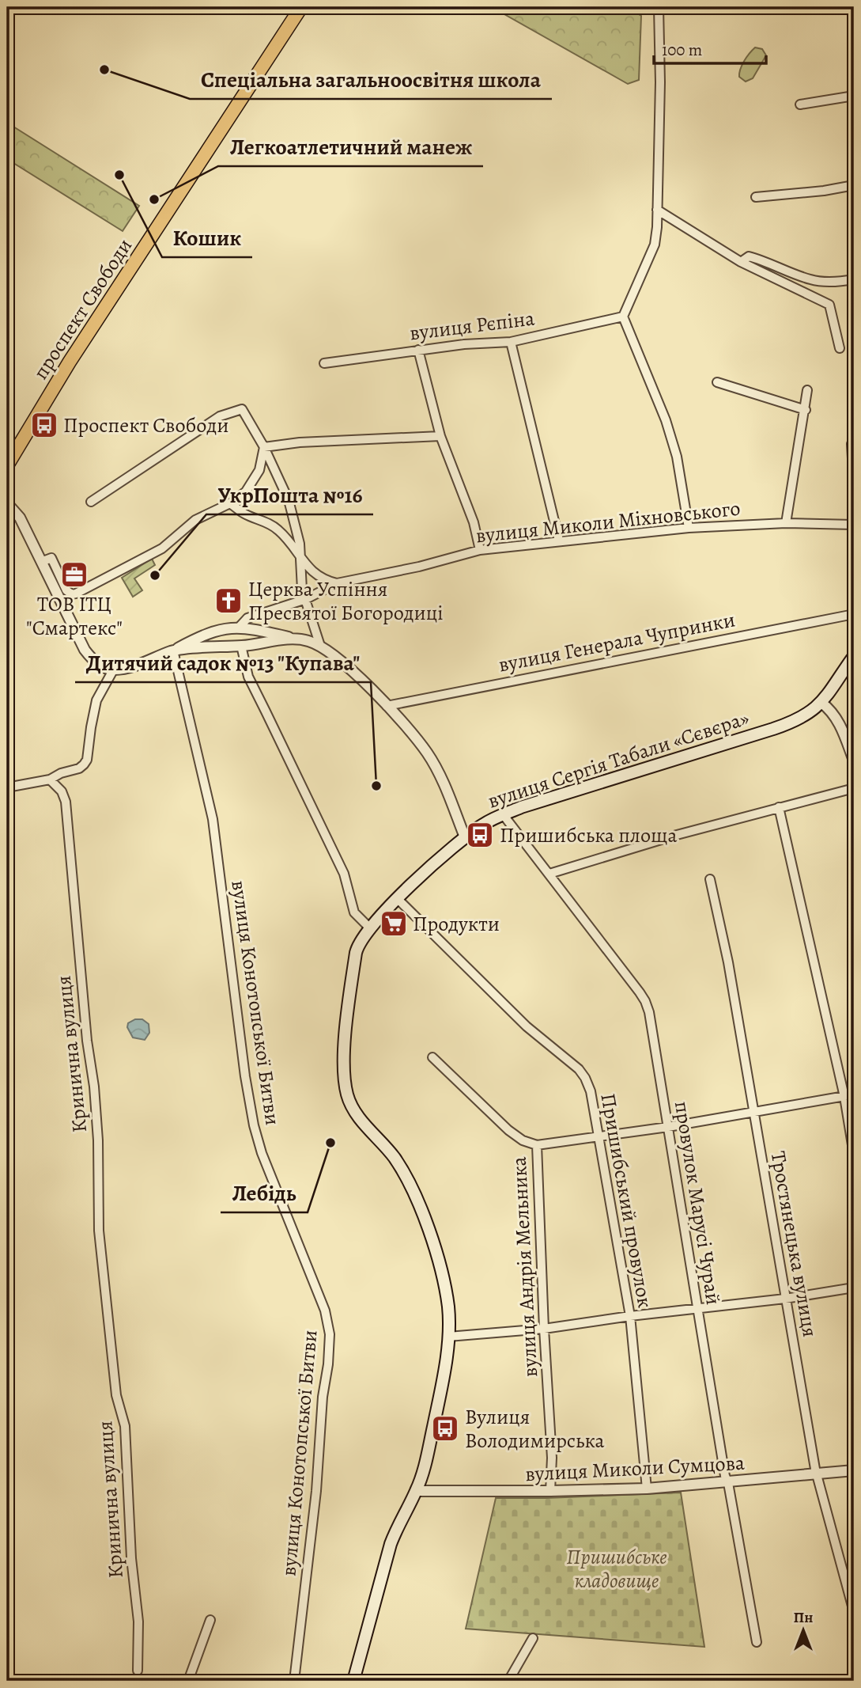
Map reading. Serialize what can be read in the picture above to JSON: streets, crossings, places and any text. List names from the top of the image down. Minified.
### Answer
{"streets":{"main road":["проспект Свободи","вулиця Сергія Табали «Сєвєра»"],"street":["вулиця Рєпіна","вулиця Миколи Міхновського","вулиця Генерала Чупринки","вулиця Конотопської Битви","Кринична вулиця","Пришибський провулок","провулок Марусі Чурай","Тростянецька вулиця","вулиця Андрія Мельника","вулиця Миколи Сумцова"]},"crossings":[["вулиця Сергія Табали «Сєвєра»","Пришибський провулок"],["вулиця Сергія Табали «Сєвєра»","провулок Марусі Чурай"],["вулиця Сергія Табали «Сєвєра»","вулиця Миколи Сумцова"],["Пришибський провулок","вулиця Миколи Сумцова"],["провулок Марусі Чурай","вулиця Миколи Сумцова"],["Тростянецька вулиця","вулиця Миколи Сумцова"],["вулиця Андрія Мельника","вулиця Миколи Сумцова"]],"parks":["Пришибське кладовище"],"places":{"other":["Спеціальна загальноосвітня школа","Кошик","Легкоатлетичний манеж","УкрПошта №16","Дитячий садок №13 \"Купава\"","Лебідь"],"bus stop":["Проспект Свободи","Пришибська площа","Вулиця Володимирська"],"office":["ТОВ ІТЦ \"Смартекс\""],"church":["Церква Успіння Пресвятої Богородиці"],"supermarket":["Продукти"]},"scale_bar":"100 m","north":"top"}
